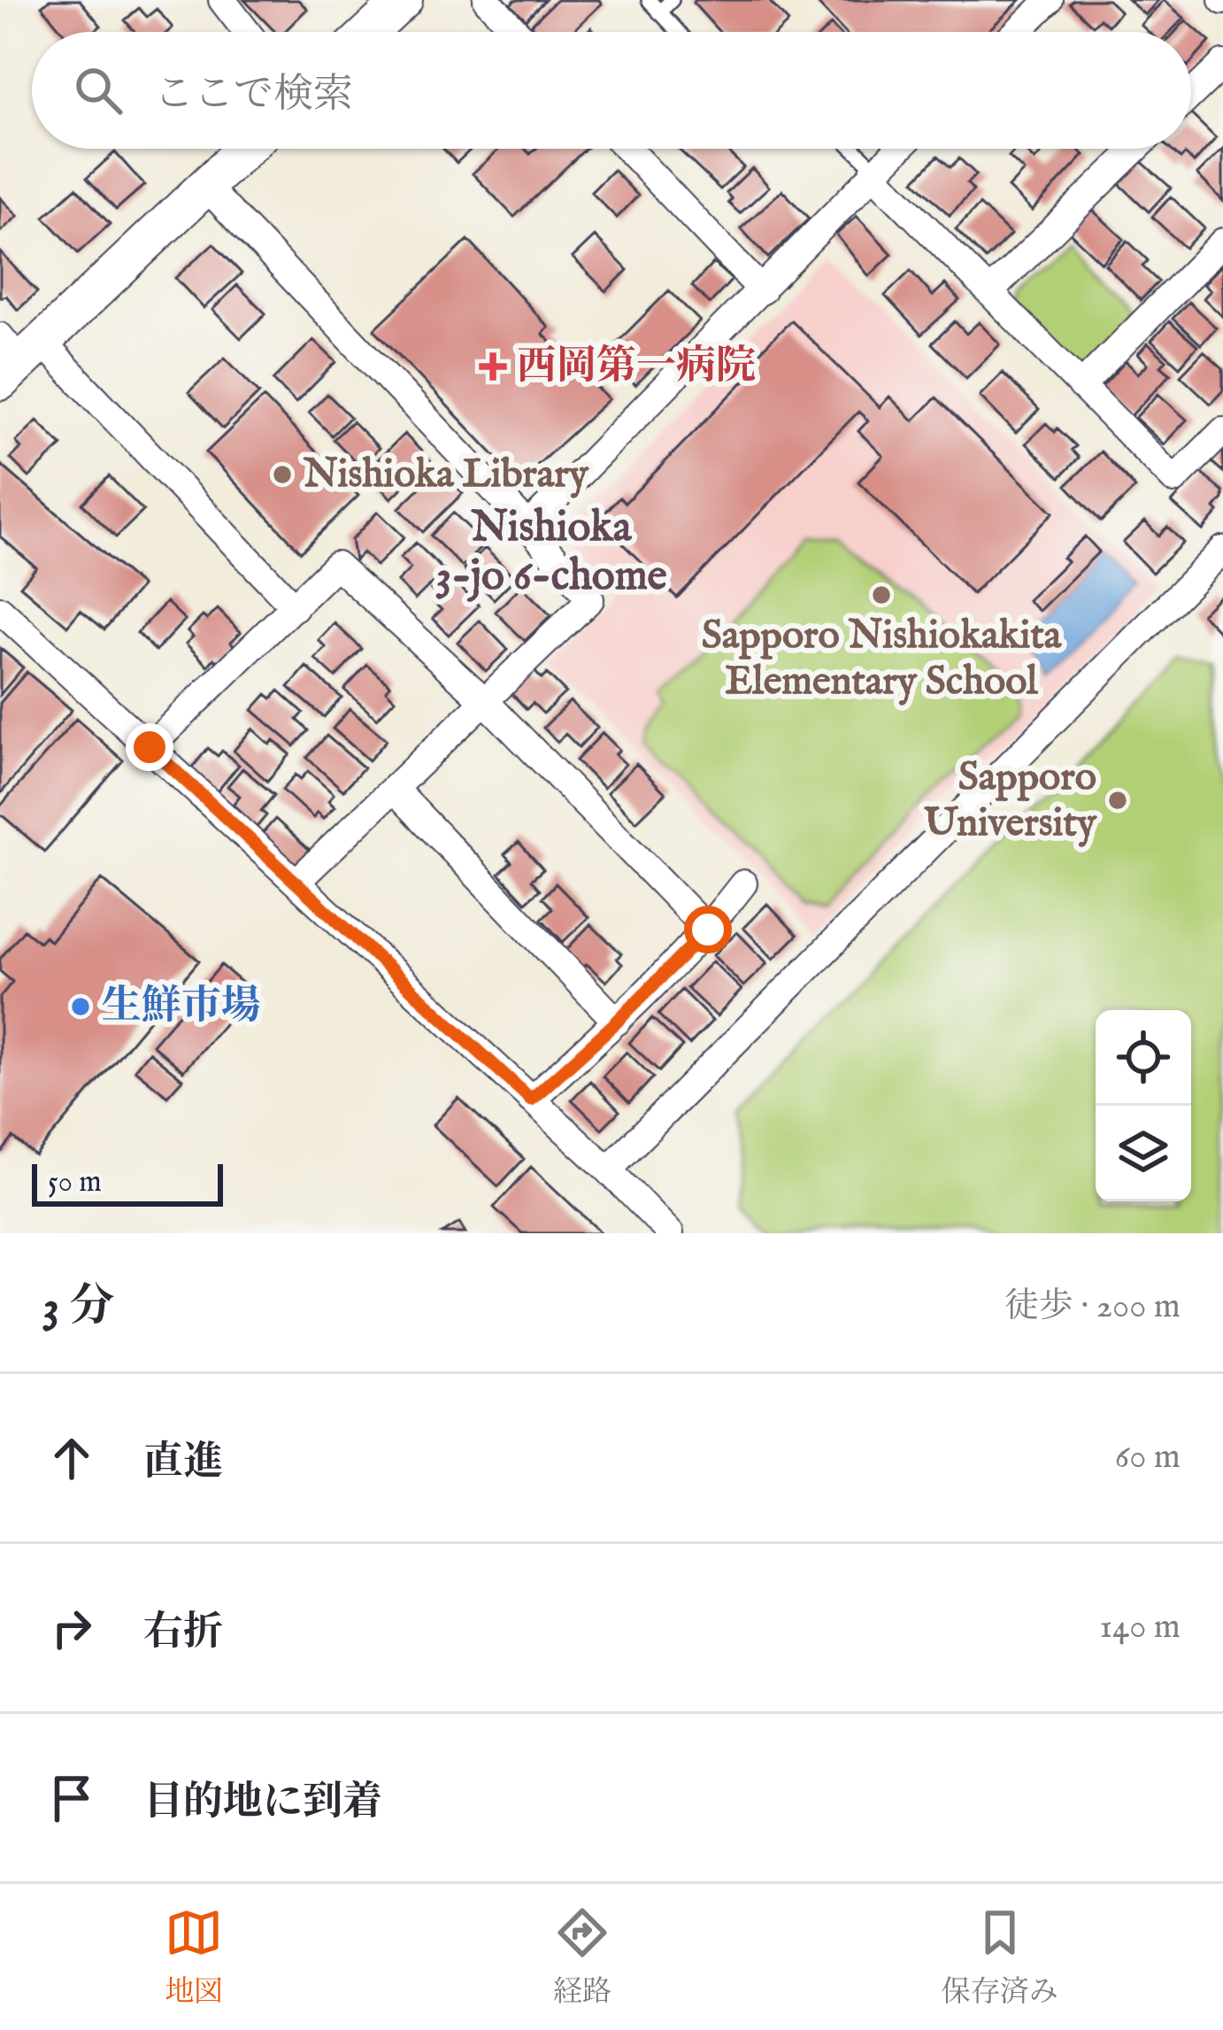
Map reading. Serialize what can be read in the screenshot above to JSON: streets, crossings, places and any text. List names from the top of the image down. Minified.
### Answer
{"districts":["Nishioka 3-jo 6-chome"],"places":{"health":["西岡第一病院"],"other":["Nishioka Library","Sapporo Nishiokakita Elementary School","Sapporo University","生鮮市場"]},"scale_bar":"50 m","page":{"search":"ここで検索","scale":"50 m","heading":["3 分","徒歩 · 200 m"],"list":[["直進","60 m"],["右折","140 m"],"目的地に到着"],"nav":["地図","経路","保存済み"]}}
